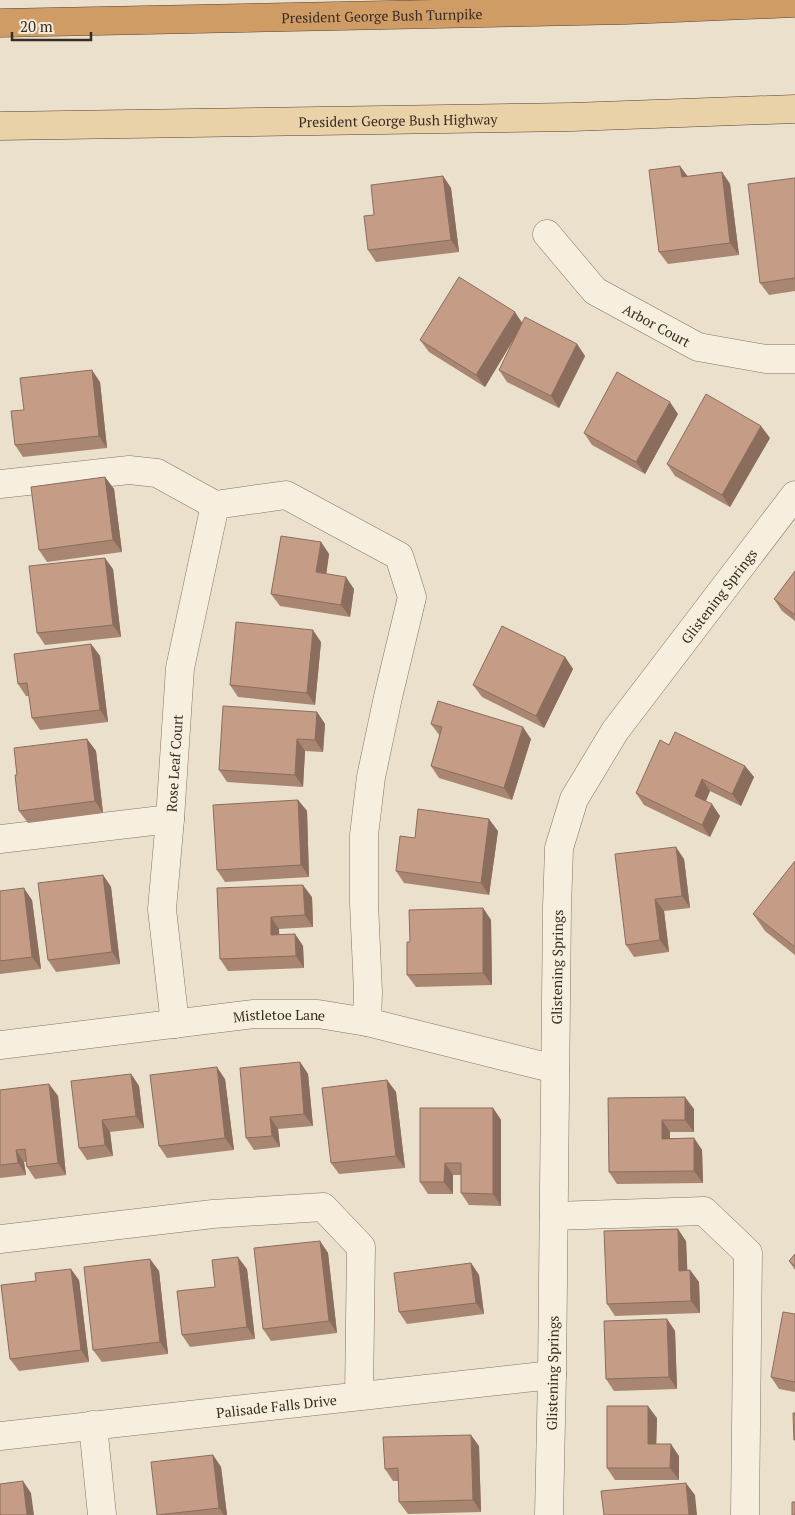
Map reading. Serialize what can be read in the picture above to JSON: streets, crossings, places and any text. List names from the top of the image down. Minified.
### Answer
{"streets":{"highway":["President George Bush Turnpike"],"main road":["President George Bush Highway"],"street":["Arbor Court","Glistening Springs","Rose Leaf Court","Mistletoe Lane","Palisade Falls Drive"]},"crossings":[["Glistening Springs","Mistletoe Lane"],["Glistening Springs","Palisade Falls Drive"],["Rose Leaf Court","Mistletoe Lane"]],"scale_bar":"20 m"}
